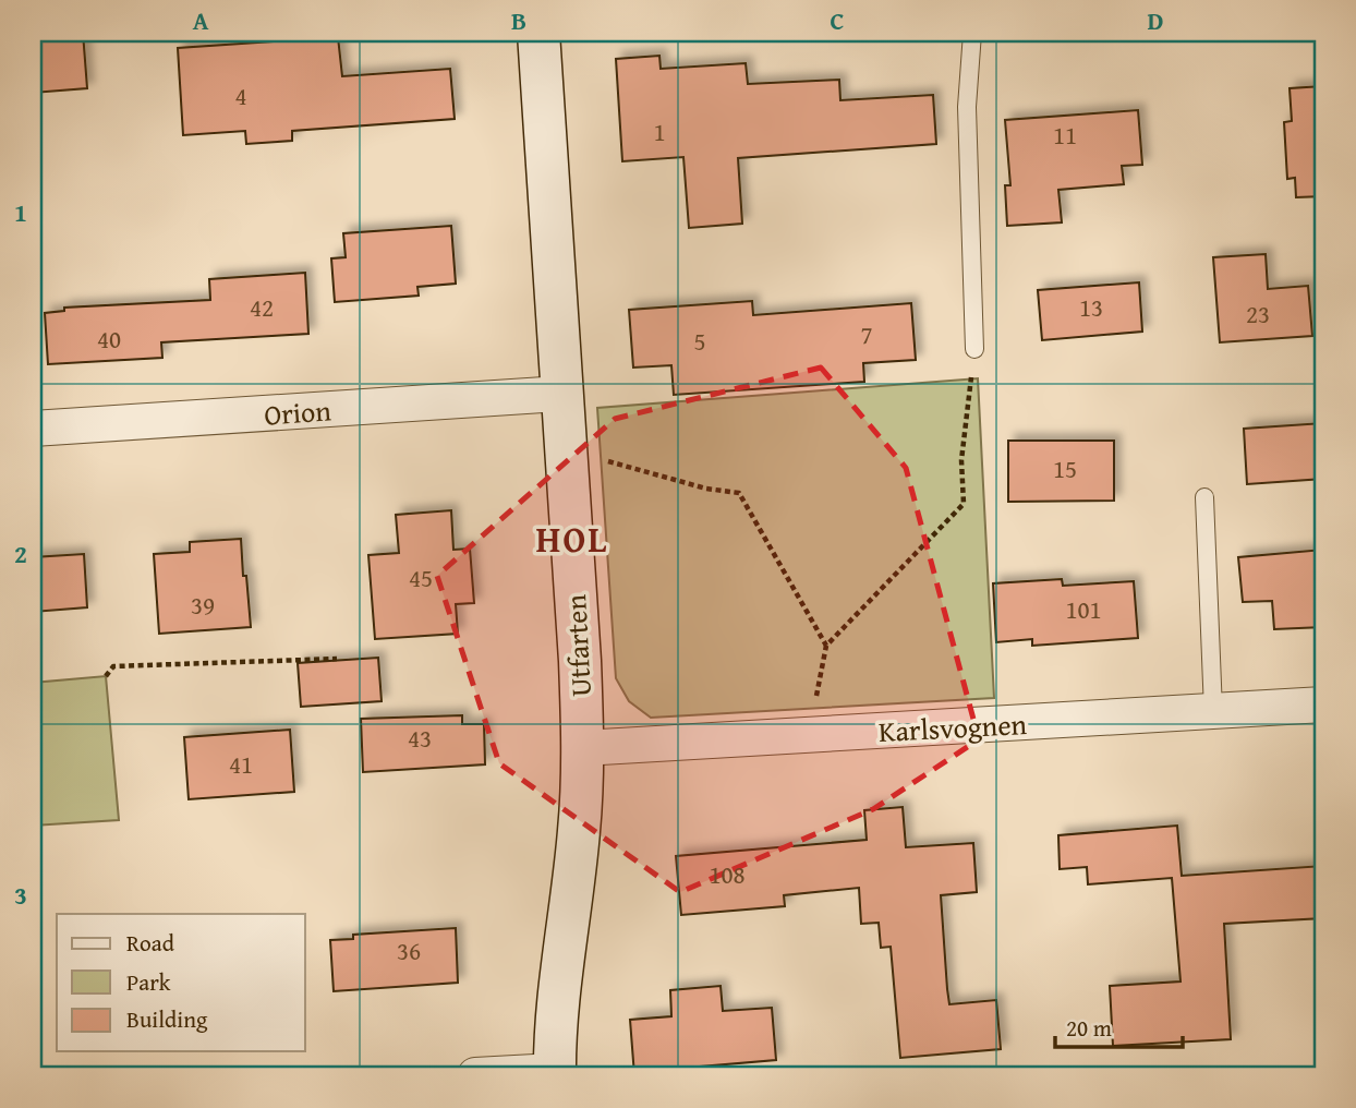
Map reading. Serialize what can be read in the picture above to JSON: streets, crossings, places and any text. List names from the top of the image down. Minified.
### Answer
{"streets":{"main road":["Utfarten"],"street":["Orion","Karlsvognen"]},"crossings":[["Orion","Utfarten"],["Utfarten","Karlsvognen"]],"districts":["HOL"],"house_numbers":["4","1","11","42","13","23","7","40","5","15","45","39","101","43","41","108","36"],"legend":["Road","Park","Building"],"scale_bar":"20 m","grid":{"columns":["A","B","C","D"],"rows":["1","2","3"]}}
